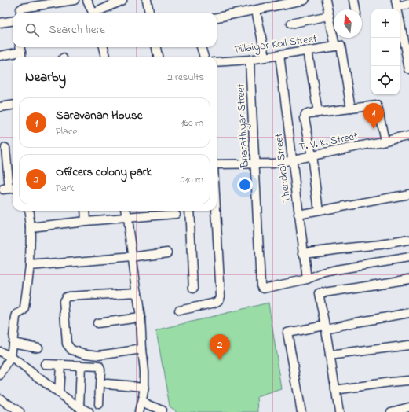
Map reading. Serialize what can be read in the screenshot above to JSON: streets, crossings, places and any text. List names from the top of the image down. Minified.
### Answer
{"streets":{"street":["Pillaiyar Koil Street","Bharathiyar Street","T. V. K. Street","Thendral Street"]},"crossings":[["Pillaiyar Koil Street","Bharathiyar Street"],["Pillaiyar Koil Street","Thendral Street"],["Bharathiyar Street","T. V. K. Street"],["Bharathiyar Street","Thendral Street"],["T. V. K. Street","Thendral Street"]],"north":"top","page":{"map_buttons":["+","−"],"search":"Search here","heading":["Nearby","2 results"],"list":[{"mark":"1","name":"Saravanan House","note":"Place","value":"160 m"},{"mark":"2","name":"Officers colony park","note":"Park","value":"210 m"}],"pins":["1","2"]}}
